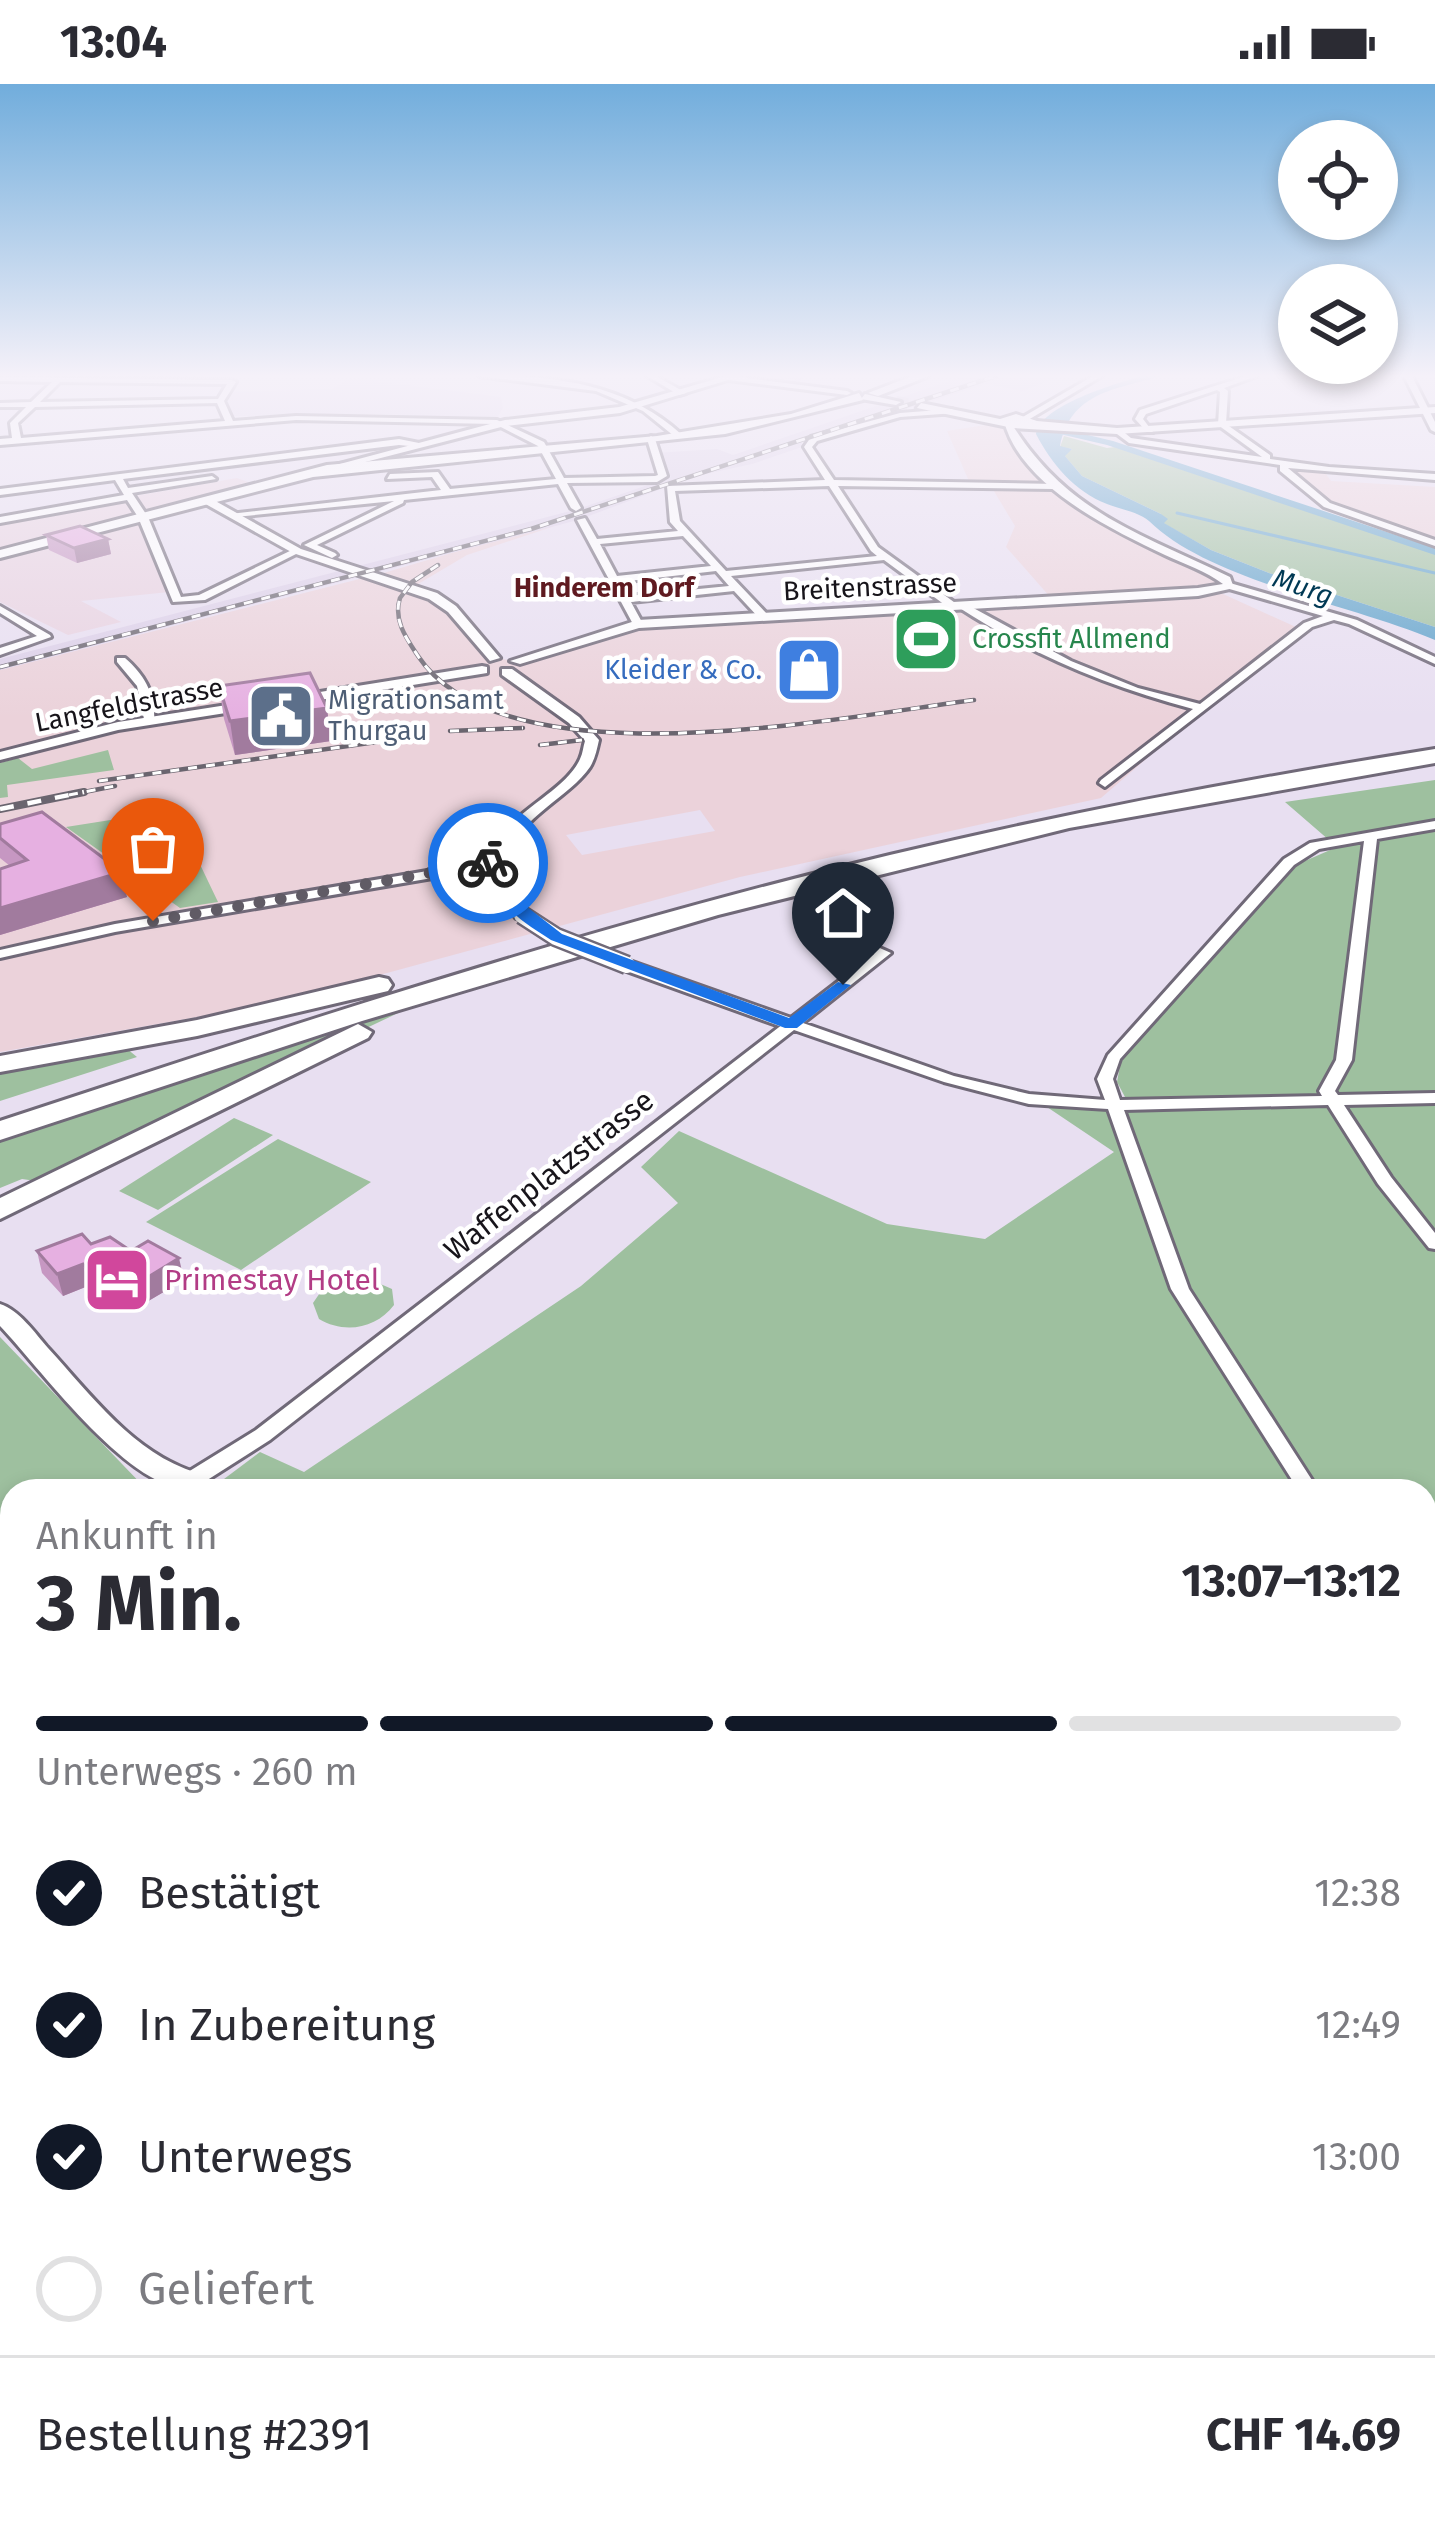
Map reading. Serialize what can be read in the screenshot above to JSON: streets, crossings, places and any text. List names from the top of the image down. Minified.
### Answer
{"streets":{"street":["Breitenstrasse","Langfeldstrasse","Waffenplatzstrasse"]},"districts":["Hinderem Dorf"],"water":["Murg"],"places":{"sports":["Crossfit Allmend"],"shop":["Kleider & Co."],"public building":["Migrationsamt Thurgau"],"hotel":["Primestay Hotel"]},"page":{"status":"13:04","heading":["3 Min.","Ankunft in","13:07–13:12"],"panel":["Bestellung #2391","CHF 14.69"],"bar":"Unterwegs · 260 m","list":[["Bestätigt","12:38"],["In Zubereitung","12:49"],["Unterwegs","13:00"],"Geliefert"]}}
